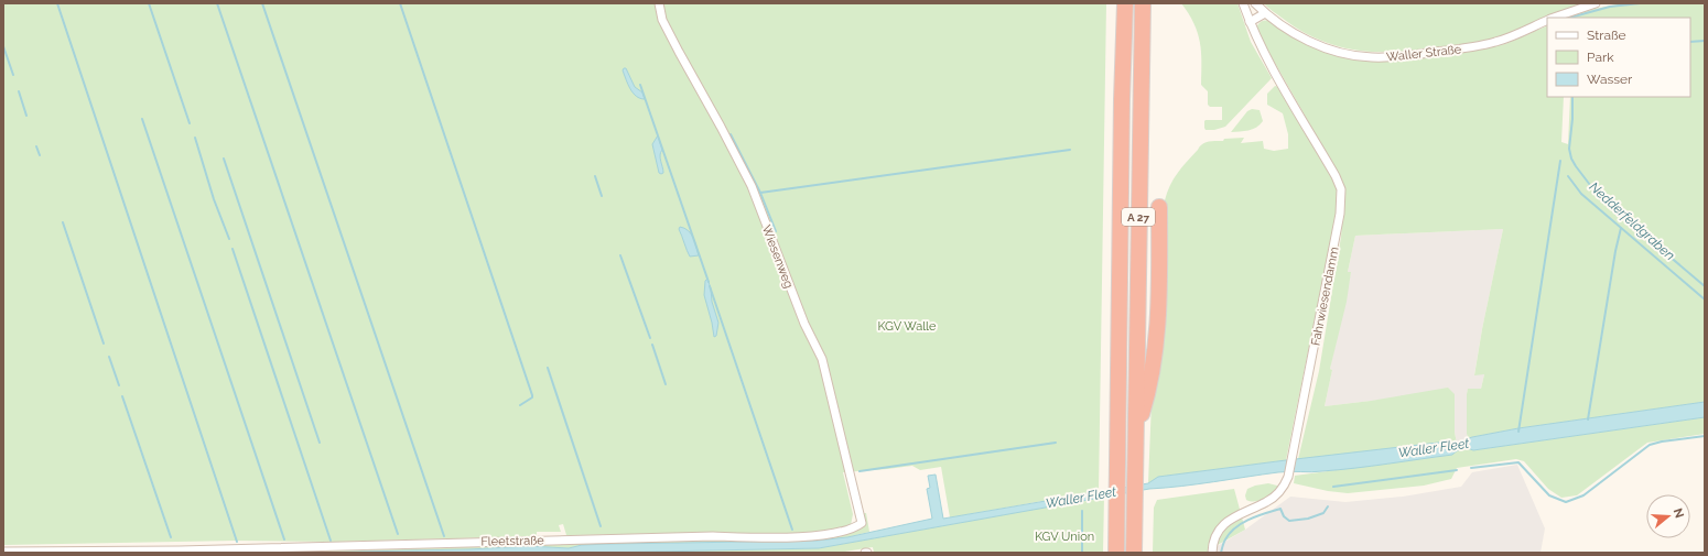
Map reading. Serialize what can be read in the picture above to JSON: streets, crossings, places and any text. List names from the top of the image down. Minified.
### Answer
{"streets":{"highway":["A 27"],"street":["Waller Straße","Wiesenweg","Fahrwiesendamm","Fleetstraße"]},"crossings":[["Wiesenweg","Fleetstraße"]],"water":["Nedderfeldgraben","Waller Fleet"],"parks":["KGV Walle","KGV Union"],"legend":["Straße","Park","Wasser"],"north":"right"}
